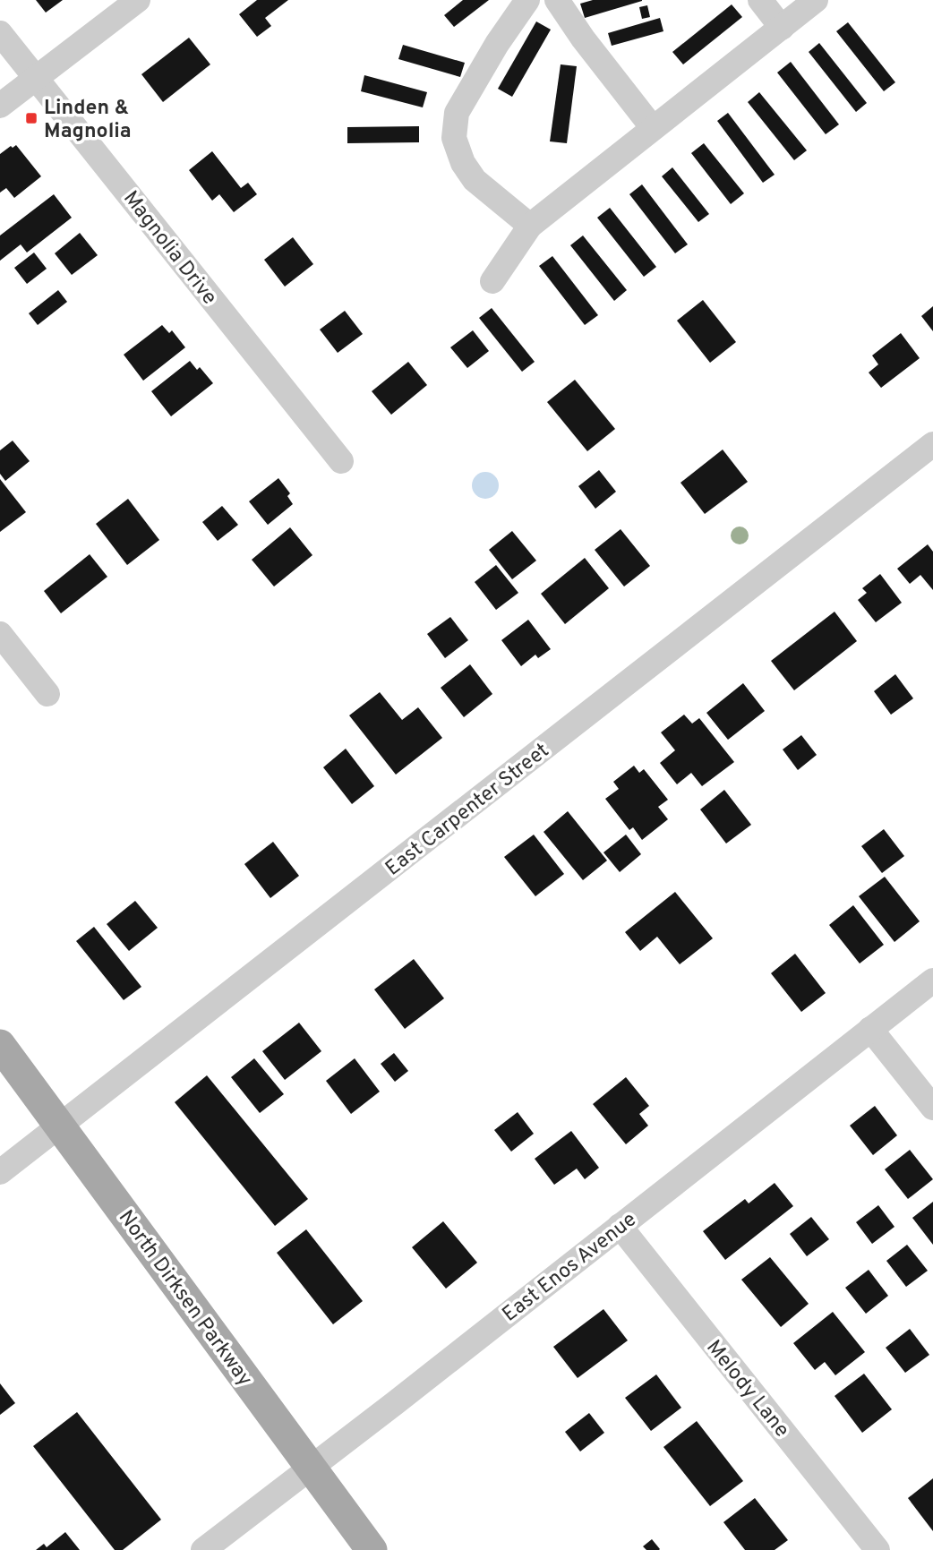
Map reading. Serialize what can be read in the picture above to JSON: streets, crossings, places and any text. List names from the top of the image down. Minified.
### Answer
{"streets":{"main road":["North Dirksen Parkway"],"street":["Magnolia Drive","East Carpenter Street","East Enos Avenue","Melody Lane"]},"crossings":[["East Carpenter Street","North Dirksen Parkway"],["East Enos Avenue","North Dirksen Parkway"],["East Enos Avenue","Melody Lane"]],"places":{"transit":["Linden & Magnolia"]}}
